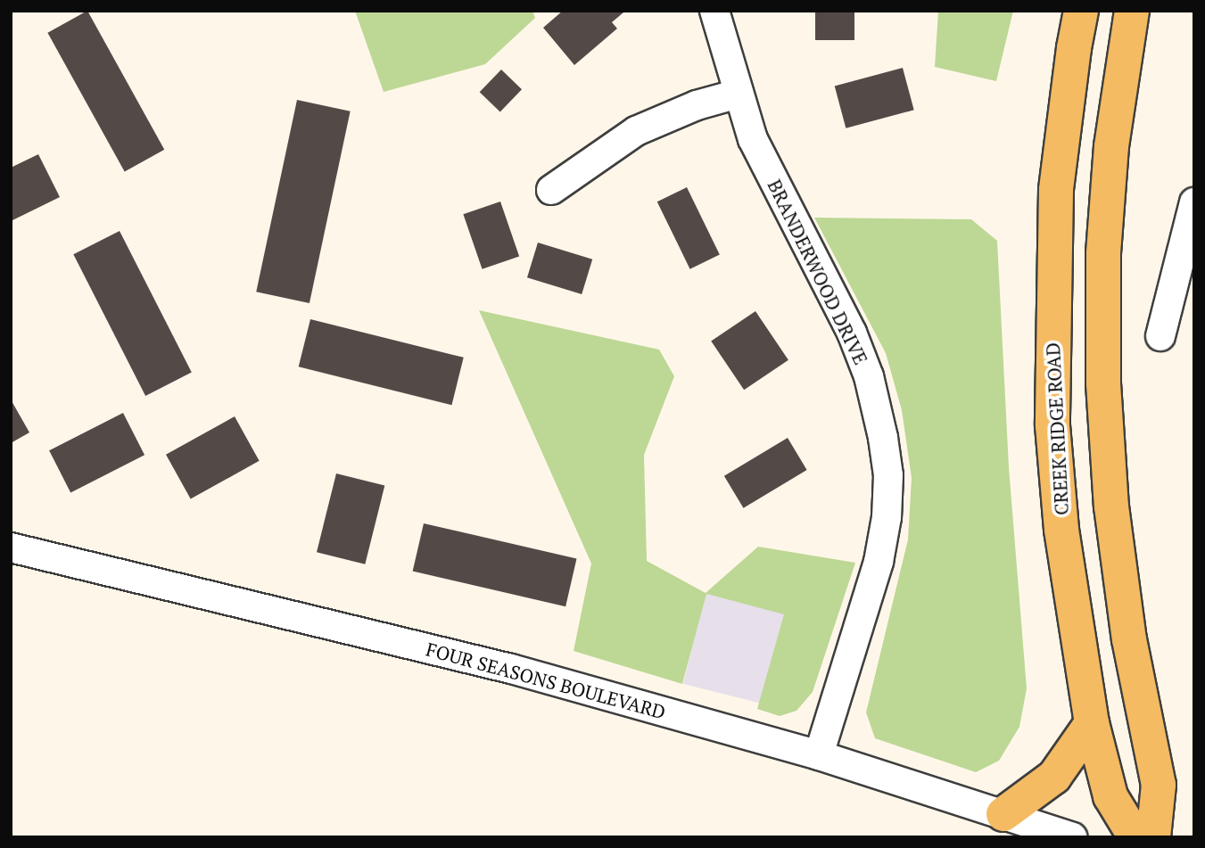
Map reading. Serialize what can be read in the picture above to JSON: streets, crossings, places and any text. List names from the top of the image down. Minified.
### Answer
{"streets":{"main road":["CREEK RIDGE ROAD"],"street":["BRANDERWOOD DRIVE","FOUR SEASONS BOULEVARD"]},"crossings":[["BRANDERWOOD DRIVE","FOUR SEASONS BOULEVARD"]]}
